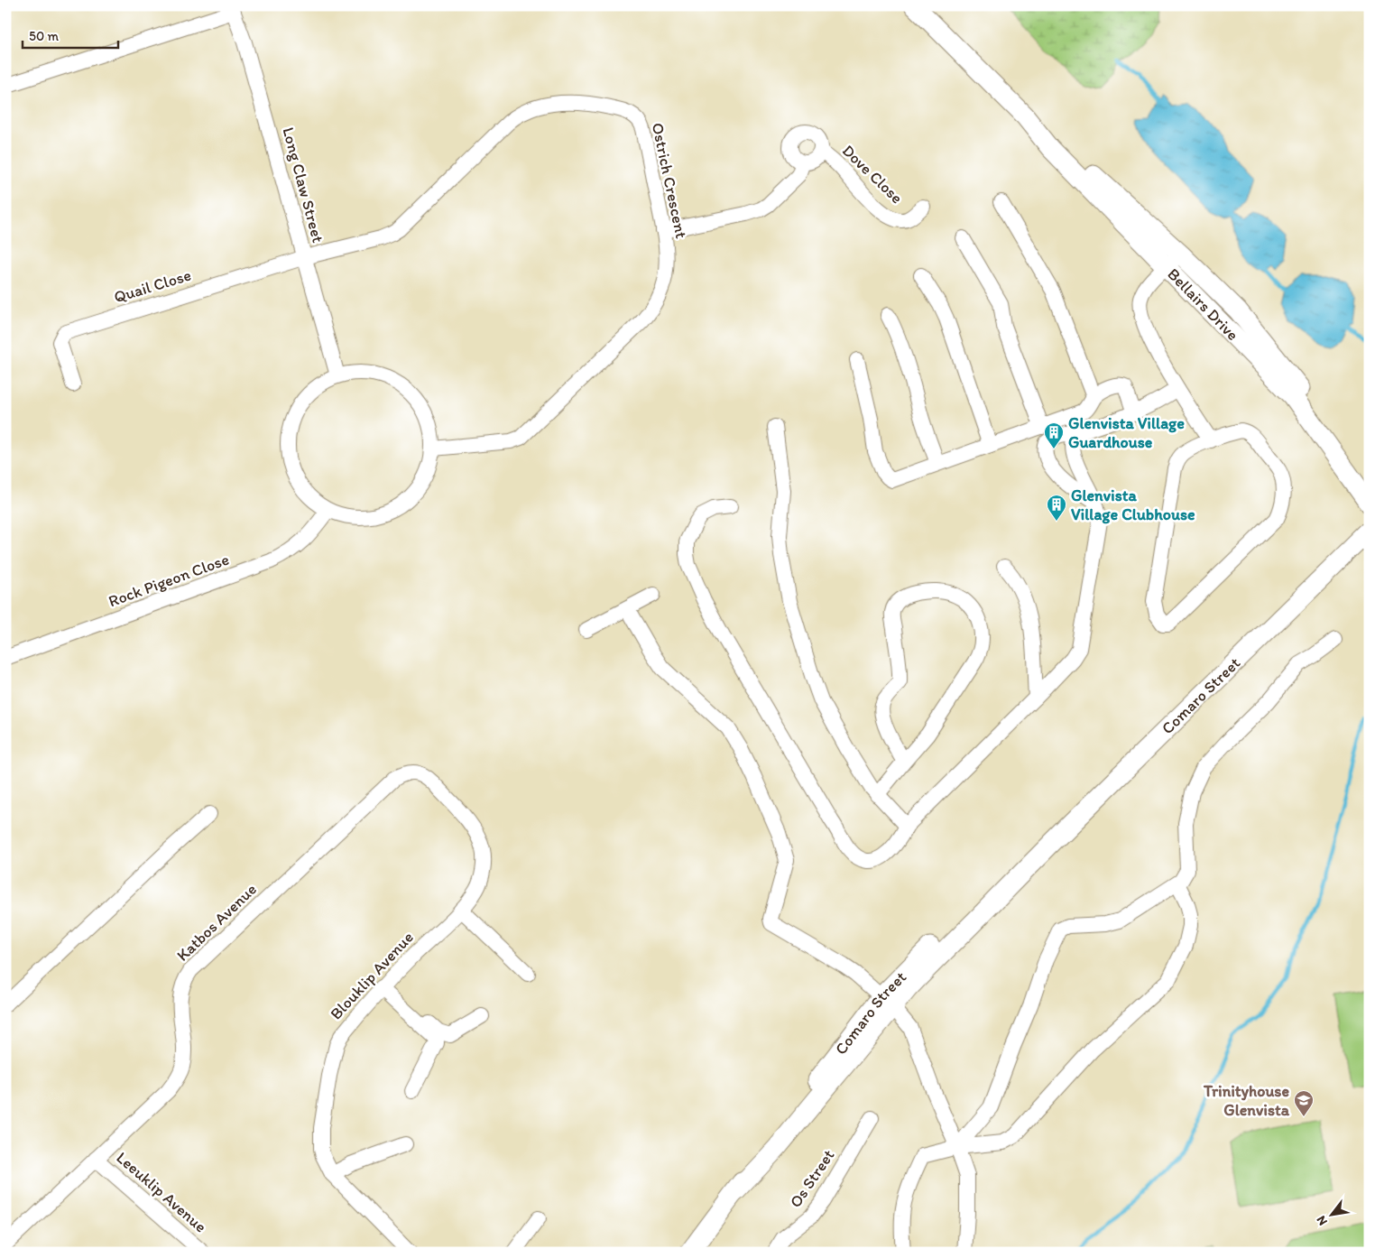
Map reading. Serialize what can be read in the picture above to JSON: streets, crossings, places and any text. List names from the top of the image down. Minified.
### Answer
{"streets":{"street":["Dove Close","Ostrich Crescent","Long Claw Street","Quail Close","Bellairs Drive","Rock Pigeon Close","Comaro Street","Katbos Avenue","Blouklip Avenue","Os Street","Leeuklip Avenue"]},"crossings":[["Dove Close","Ostrich Crescent"],["Ostrich Crescent","Long Claw Street"],["Ostrich Crescent","Quail Close"],["Ostrich Crescent","Rock Pigeon Close"],["Long Claw Street","Quail Close"],["Long Claw Street","Rock Pigeon Close"],["Katbos Avenue","Blouklip Avenue"],["Katbos Avenue","Leeuklip Avenue"]],"places":{"building":["Glenvista Village Guardhouse","Glenvista Village Clubhouse"],"school or university":["Trinityhouse Glenvista"]},"scale_bar":"50 m","north":"bottom left"}
